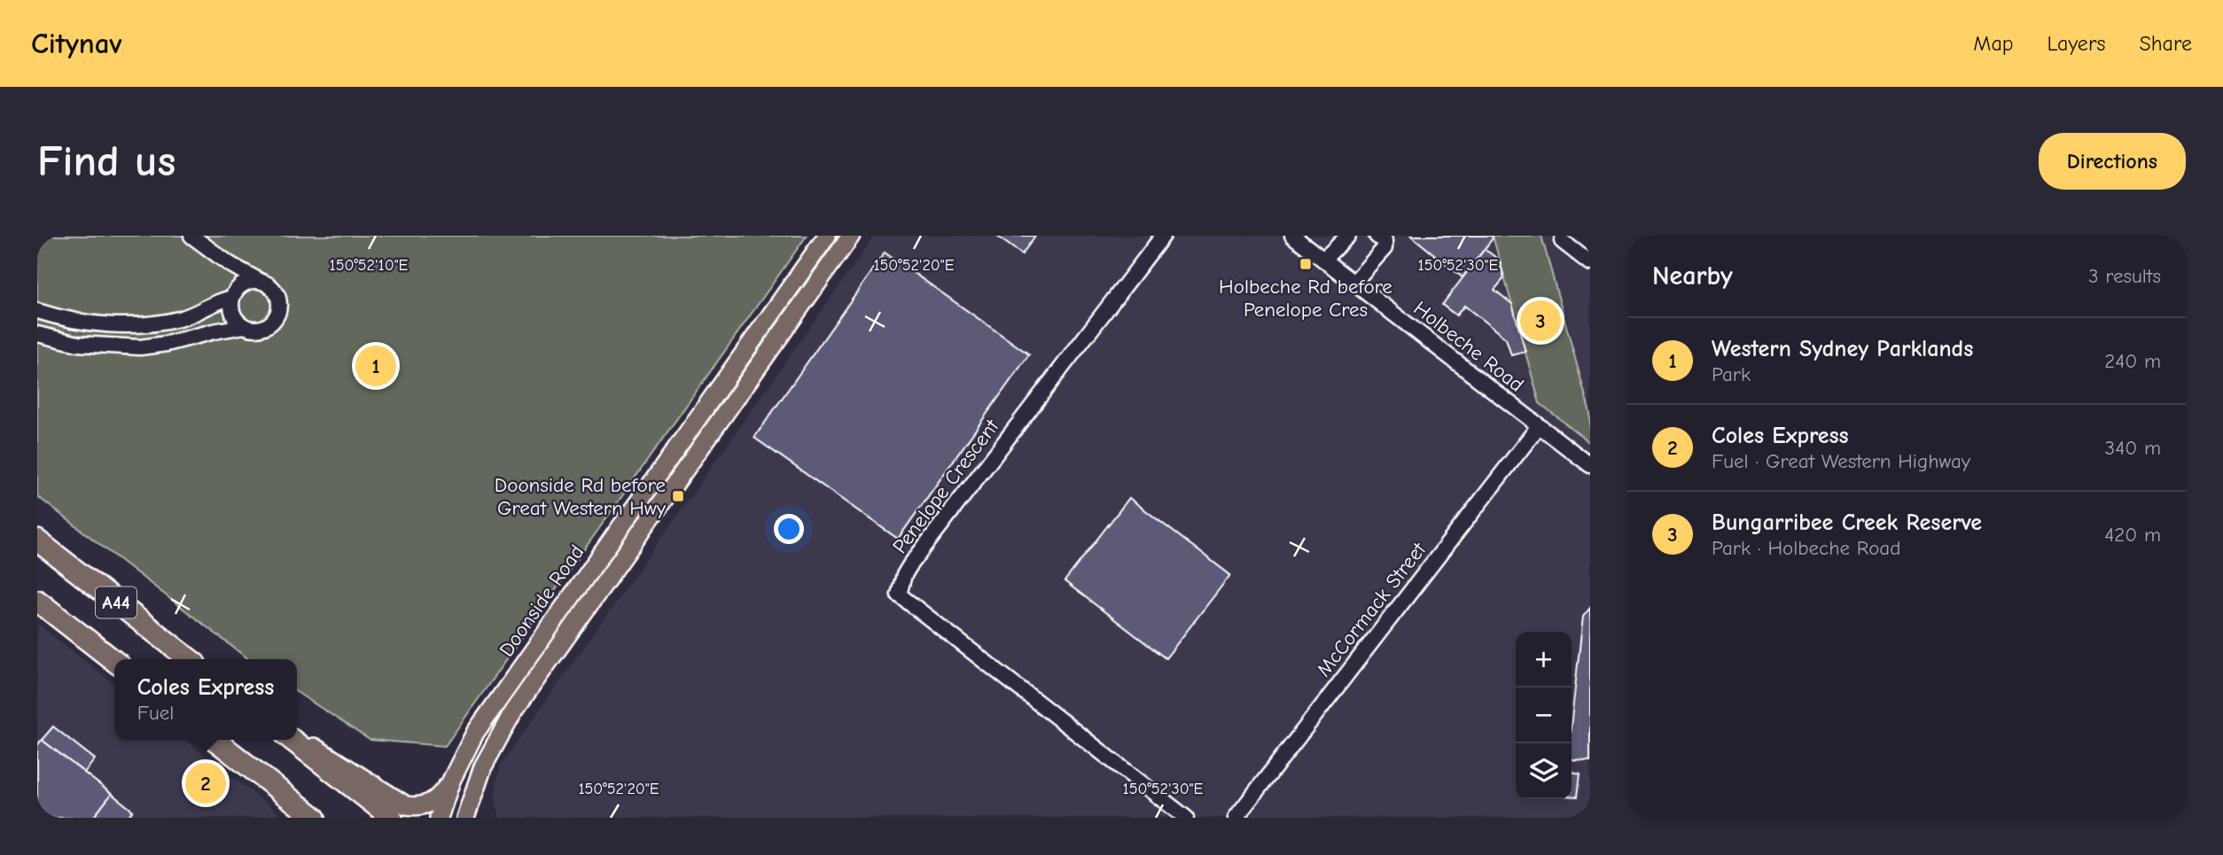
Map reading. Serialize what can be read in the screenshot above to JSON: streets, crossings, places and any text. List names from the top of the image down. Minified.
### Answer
{"streets":{"highway":["A44"],"main road":["Doonside Road"],"street":["Holbeche Road","Penelope Crescent","McCormack Street"]},"crossings":[["Holbeche Road","McCormack Street"]],"places":{"transit":["Holbeche Rd before Penelope Cres","Doonside Rd before Great Western Hwy"]},"page":{"header":"Citynav","nav":["Map","Layers","Share"],"buttons":"Directions","title":"Find us","heading":["Nearby","3 results"],"pins":["3","1","2"],"list":[{"mark":"1","name":"Western Sydney Parklands","note":"Park","value":"240 m"},{"mark":"2","name":"Coles Express","note":"Fuel · Great Western Highway","value":"340 m"},{"mark":"3","name":"Bungarribee Creek Reserve","note":"Park · Holbeche Road","value":"420 m"}],"map_buttons":["+","−"],"popup":["Coles Express","Fuel"]},"coordinates":["150°52'10\"E","150°52'20\"E","150°52'30\"E"]}
